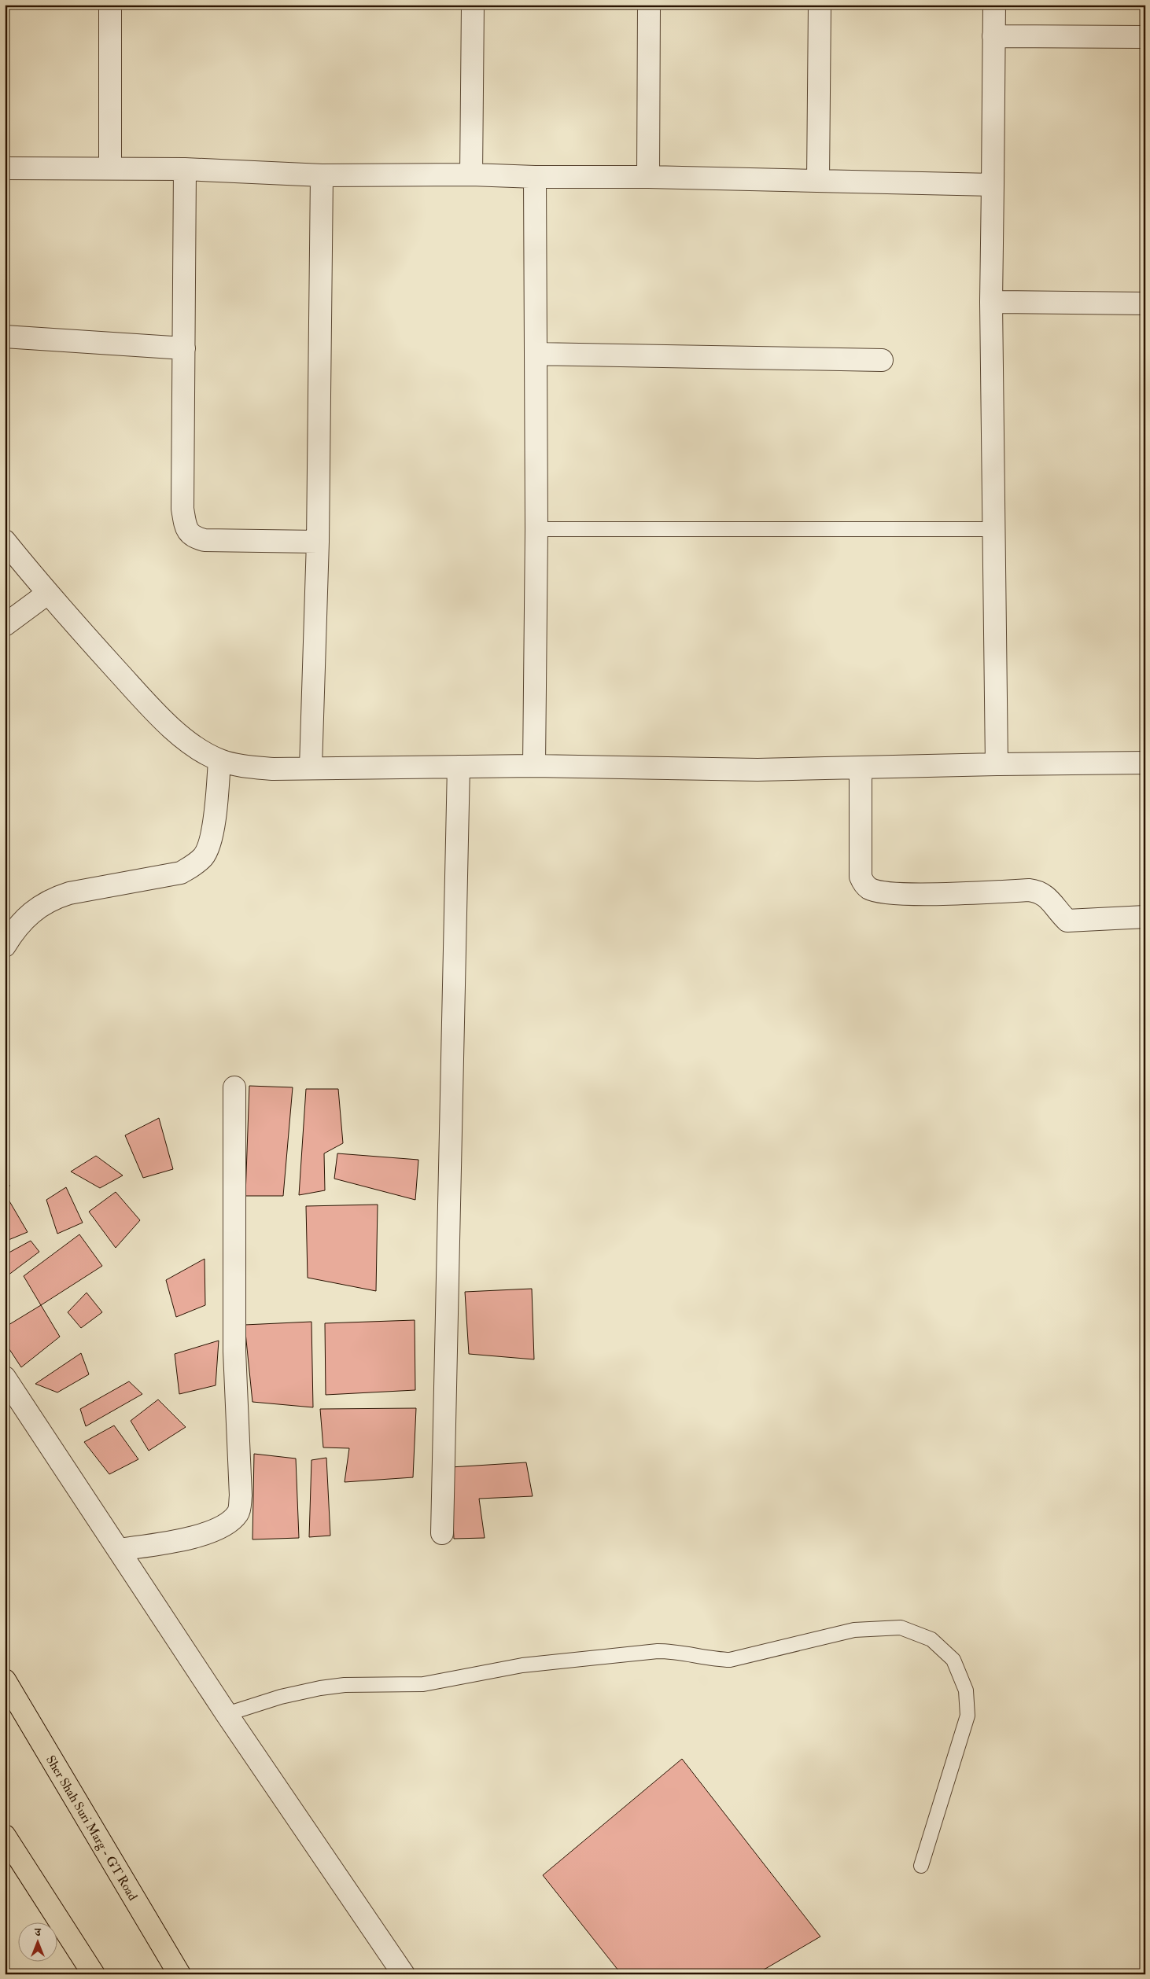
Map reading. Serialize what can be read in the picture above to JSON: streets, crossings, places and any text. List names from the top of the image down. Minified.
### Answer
{"streets":{"main road":["Sher Shah Suri Marg - GT Road"]},"north":"top"}
